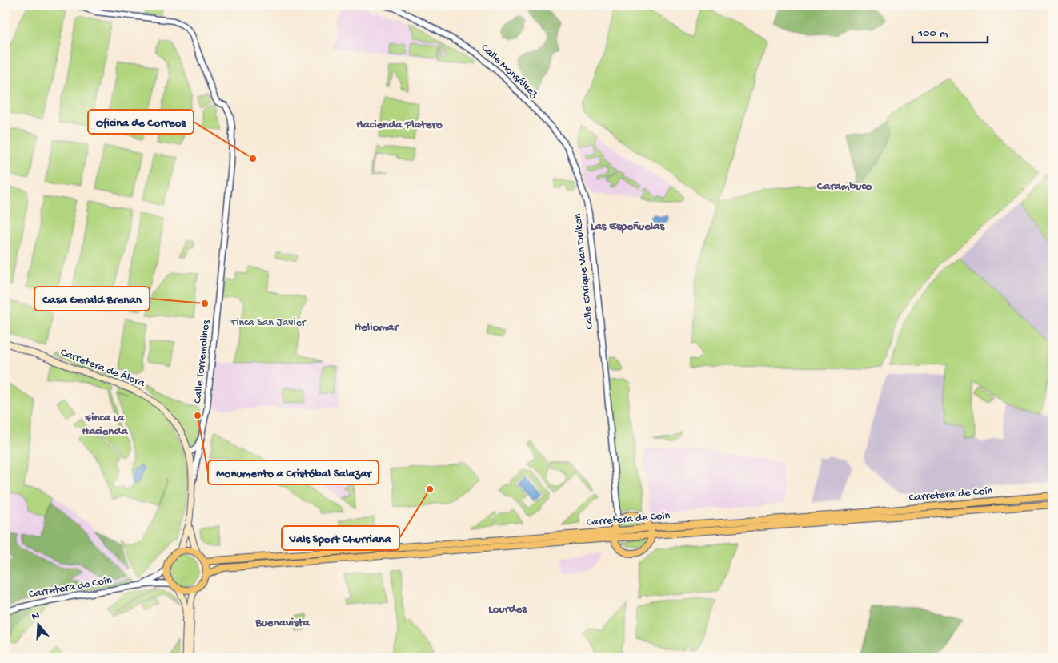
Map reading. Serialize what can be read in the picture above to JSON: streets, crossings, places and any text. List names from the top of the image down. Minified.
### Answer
{"streets":{"main road":["Calle Torremolinos","Carretera de Álora","Carretera de Coín"],"street":["Calle Monsálvez","Calle Enrique Van Dulken"]},"crossings":[["Calle Monsálvez","Calle Enrique Van Dulken"],["Calle Torremolinos","Carretera de Álora"],["Calle Torremolinos","Carretera de Coín"]],"districts":["Hacienda Platero","Carambuco","Las Espeñuelas","Heliomar","Finca La Hacienda","Lourdes","Buenavista"],"parks":["Finca San Javier"],"places":["Oficina de Correos","Casa Gerald Brenan","Monumento a Cristóbal Salazar","Vals Sport Churriana"],"scale_bar":"100 m","north":"top"}
